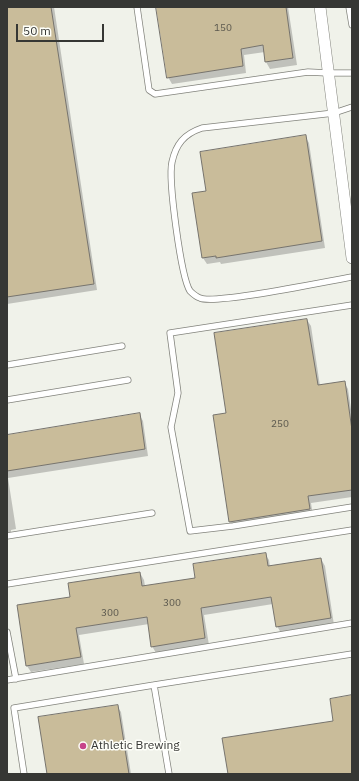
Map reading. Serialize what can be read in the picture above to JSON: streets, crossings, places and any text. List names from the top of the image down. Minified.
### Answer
{"places":["Athletic Brewing"],"house_numbers":["150","250","300","300"],"scale_bar":"50 m"}
